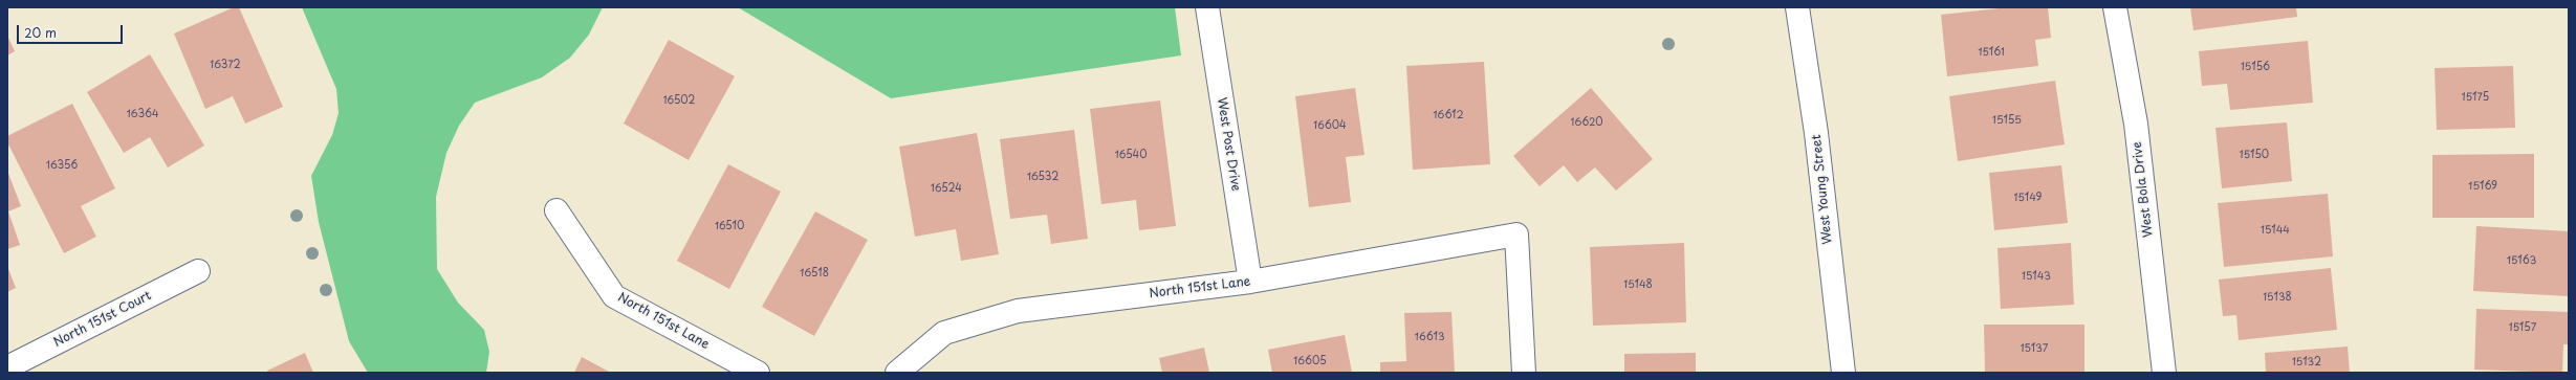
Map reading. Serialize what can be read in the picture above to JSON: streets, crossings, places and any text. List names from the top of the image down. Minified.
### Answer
{"streets":{"street":["West Post Drive","West Young Street","West Bola Drive","North 151st Lane","North 151st Court"]},"crossings":[["West Post Drive","North 151st Lane"]],"house_numbers":["15161","16372","15156","15175","16502","16364","16612","15155","16620","16604","16540","15150","16356","16532","15169","16524","15149","16510","15144","15163","16518","15143","15148","15138","15157","16613","15137","16605","15132"],"scale_bar":"20 m"}
